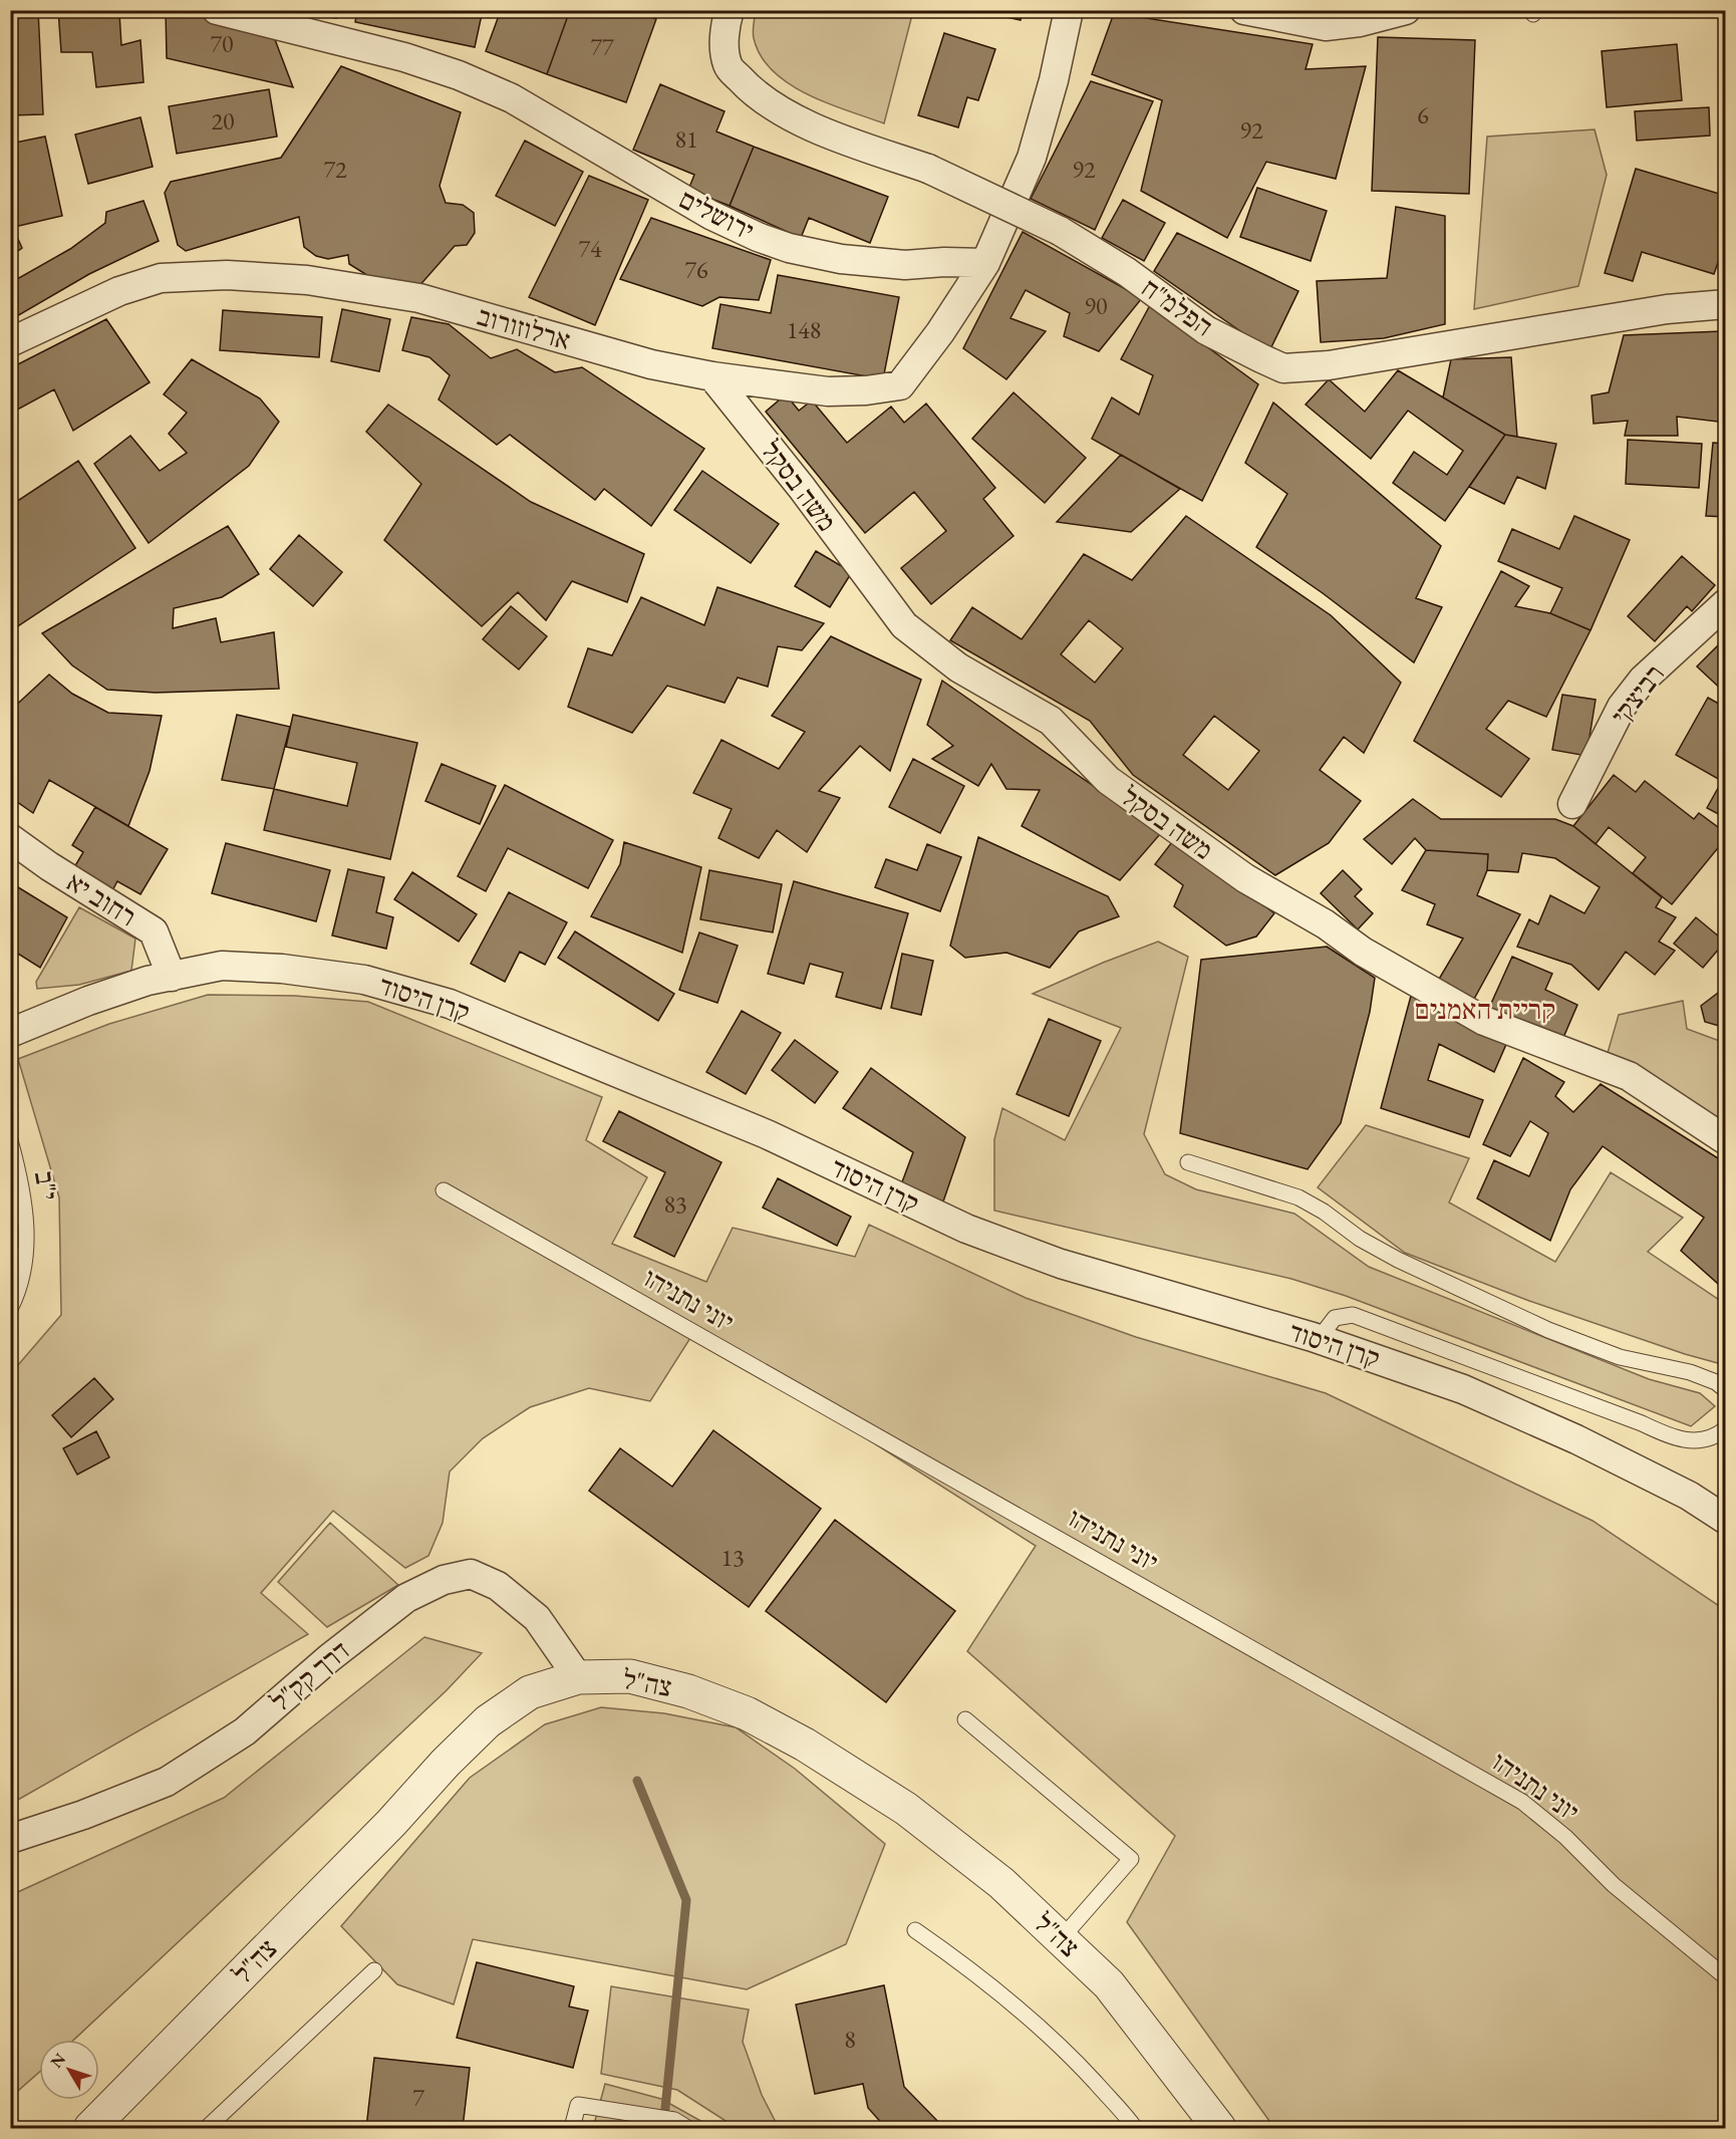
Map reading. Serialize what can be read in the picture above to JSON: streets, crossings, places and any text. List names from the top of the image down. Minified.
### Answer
{"streets":{"street":["ירושלים","הפלמ\"ח","ארלוזורוב","משה בסקל","רביצקי","רחוב יא","קרן היסוד","דרך קק\"ל","צה\"ל"],"lane":["י\"ב","יוני נתניהו"]},"crossings":[["ירושלים","ארלוזורוב"],["ארלוזורוב","משה בסקל"],["רחוב יא","קרן היסוד"],["דרך קק\"ל","צה\"ל"]],"districts":["קריית האמנים"],"house_numbers":["70","77","6","20","92","81","72","92","74","76","90","148","83","13","8","7"],"north":"top left"}
